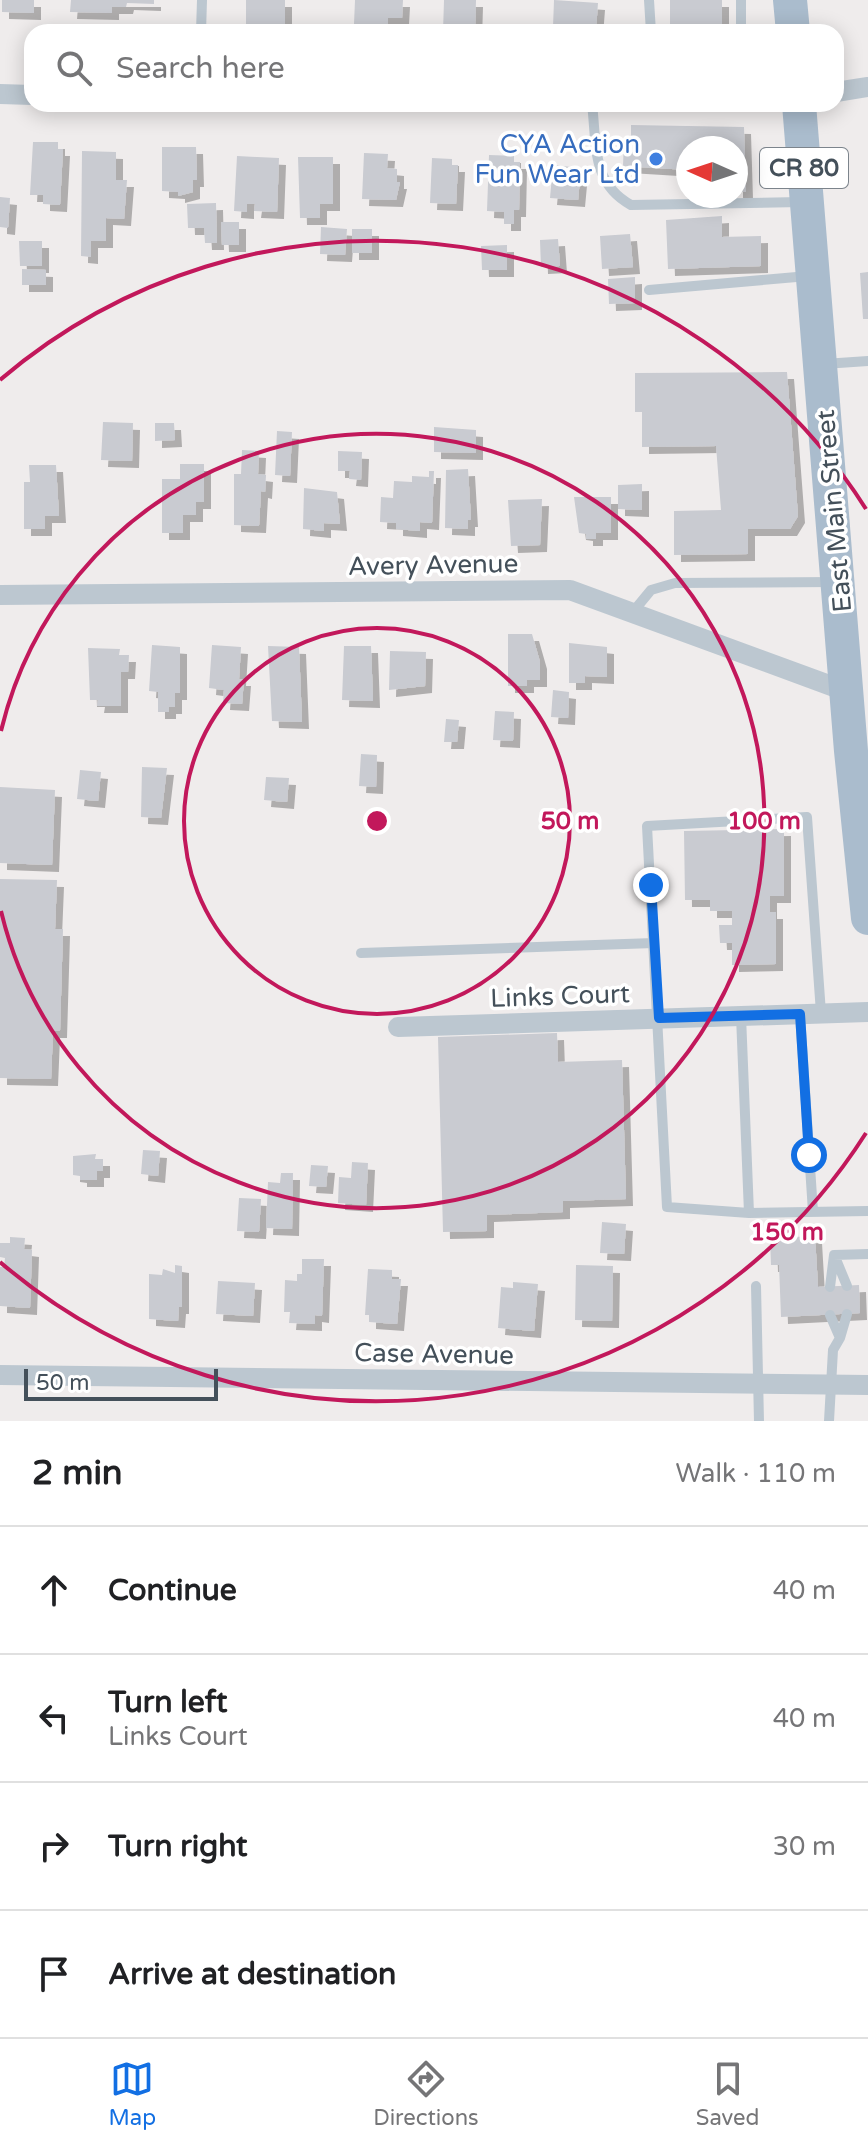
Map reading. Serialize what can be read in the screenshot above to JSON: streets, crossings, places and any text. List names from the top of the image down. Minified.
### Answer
{"streets":{"main road":["CR 80","East Main Street"],"street":["Avery Avenue","Links Court","Case Avenue"]},"crossings":[["East Main Street","Avery Avenue"]],"places":["CYA Action Fun Wear Ltd"],"scale_bar":"50 m","north":"left","page":{"search":"Search here","scale":"50 m","heading":["2 min","Walk · 110 m"],"list":[["Continue","40 m"],["Turn left","Links Court","40 m"],["Turn right","30 m"],"Arrive at destination"],"nav":["Map","Directions","Saved"]},"rings":["50 m","100 m","150 m"]}
